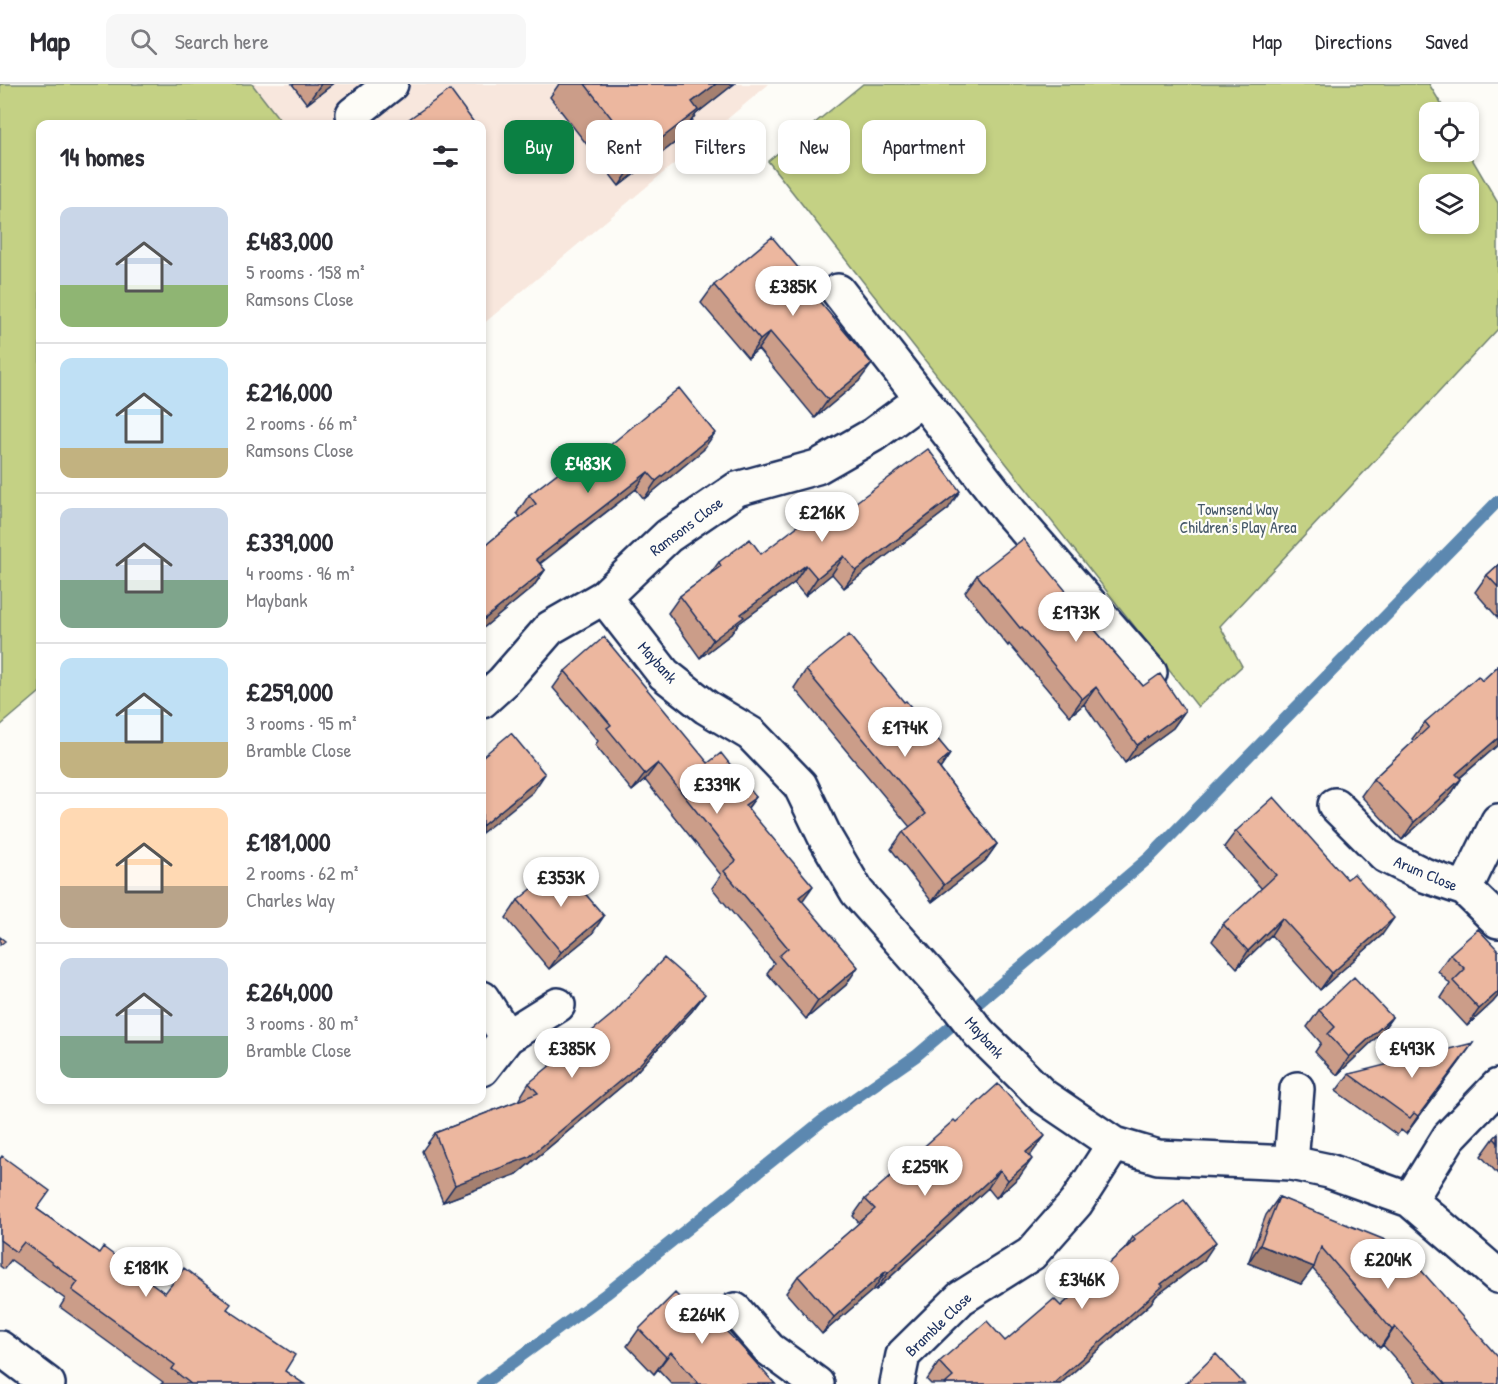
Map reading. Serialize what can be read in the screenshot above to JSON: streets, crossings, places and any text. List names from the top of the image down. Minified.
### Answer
{"streets":{"street":["Ramsons Close","Maybank","Arum Close","Bramble Close"]},"crossings":[["Ramsons Close","Maybank"],["Maybank","Bramble Close"]],"parks":["Townsend Way Children's Play Area"],"page":{"header":"Map","search":"Search here","nav":["Map","Directions","Saved"],"chip":["Buy","Rent","Filters","New","Apartment"],"heading":"14 homes","list":[{"name":"£483,000","note":"5 rooms · 158 m² · Ramsons Close"},{"name":"£216,000","note":"2 rooms · 66 m² · Ramsons Close"},{"name":"£339,000","note":"4 rooms · 96 m² · Maybank"},{"name":"£259,000","note":"3 rooms · 95 m² · Bramble Close"},{"name":"£181,000","note":"2 rooms · 62 m² · Charles Way"},{"name":"£264,000","note":"3 rooms · 80 m² · Bramble Close"}],"price":["£385K","£483K","£216K","£173K","£174K","£339K","£353K","£385K","£493K","£259K","£204K","£181K","£346K","£264K"]}}
